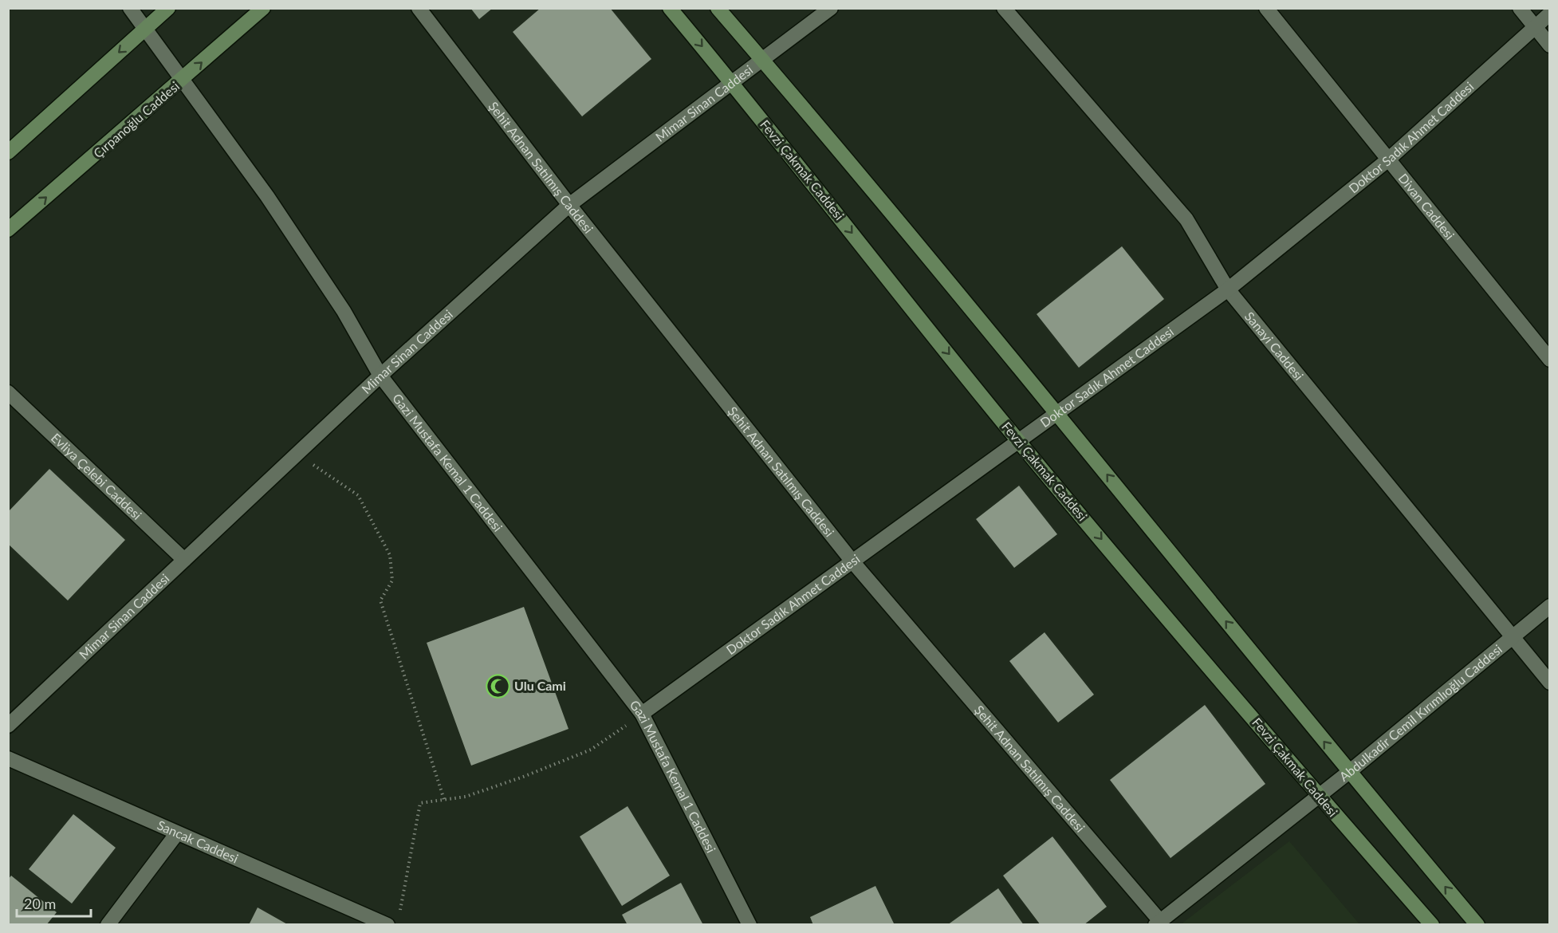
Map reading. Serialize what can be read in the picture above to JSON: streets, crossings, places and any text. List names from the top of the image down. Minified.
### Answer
{"streets":{"main road":["Çırpanoğlu Caddesi","Fevzi Çakmak Caddesi"],"street":["Mimar Sinan Caddesi","Doktor Sadık Ahmet Caddesi","Şehit Adnan Satılmış Caddesi","Divan Caddesi","Sanayi Caddesi","Gazi Mustafa Kemal 1 Caddesi","Evliya Çelebi Caddesi","Abdulkadir Cemil Kırımlıoğlu Caddesi","Sancak Caddesi"]},"crossings":[["Mimar Sinan Caddesi","Şehit Adnan Satılmış Caddesi"],["Mimar Sinan Caddesi","Fevzi Çakmak Caddesi"],["Mimar Sinan Caddesi","Gazi Mustafa Kemal 1 Caddesi"],["Mimar Sinan Caddesi","Evliya Çelebi Caddesi"],["Çırpanoğlu Caddesi","Gazi Mustafa Kemal 1 Caddesi"],["Doktor Sadık Ahmet Caddesi","Şehit Adnan Satılmış Caddesi"],["Doktor Sadık Ahmet Caddesi","Fevzi Çakmak Caddesi"],["Doktor Sadık Ahmet Caddesi","Divan Caddesi"],["Doktor Sadık Ahmet Caddesi","Sanayi Caddesi"],["Doktor Sadık Ahmet Caddesi","Gazi Mustafa Kemal 1 Caddesi"],["Şehit Adnan Satılmış Caddesi","Abdulkadir Cemil Kırımlıoğlu Caddesi"],["Fevzi Çakmak Caddesi","Abdulkadir Cemil Kırımlıoğlu Caddesi"],["Sanayi Caddesi","Abdulkadir Cemil Kırımlıoğlu Caddesi"]],"places":{"mosque":["Ulu Cami"]},"scale_bar":"20 m"}
